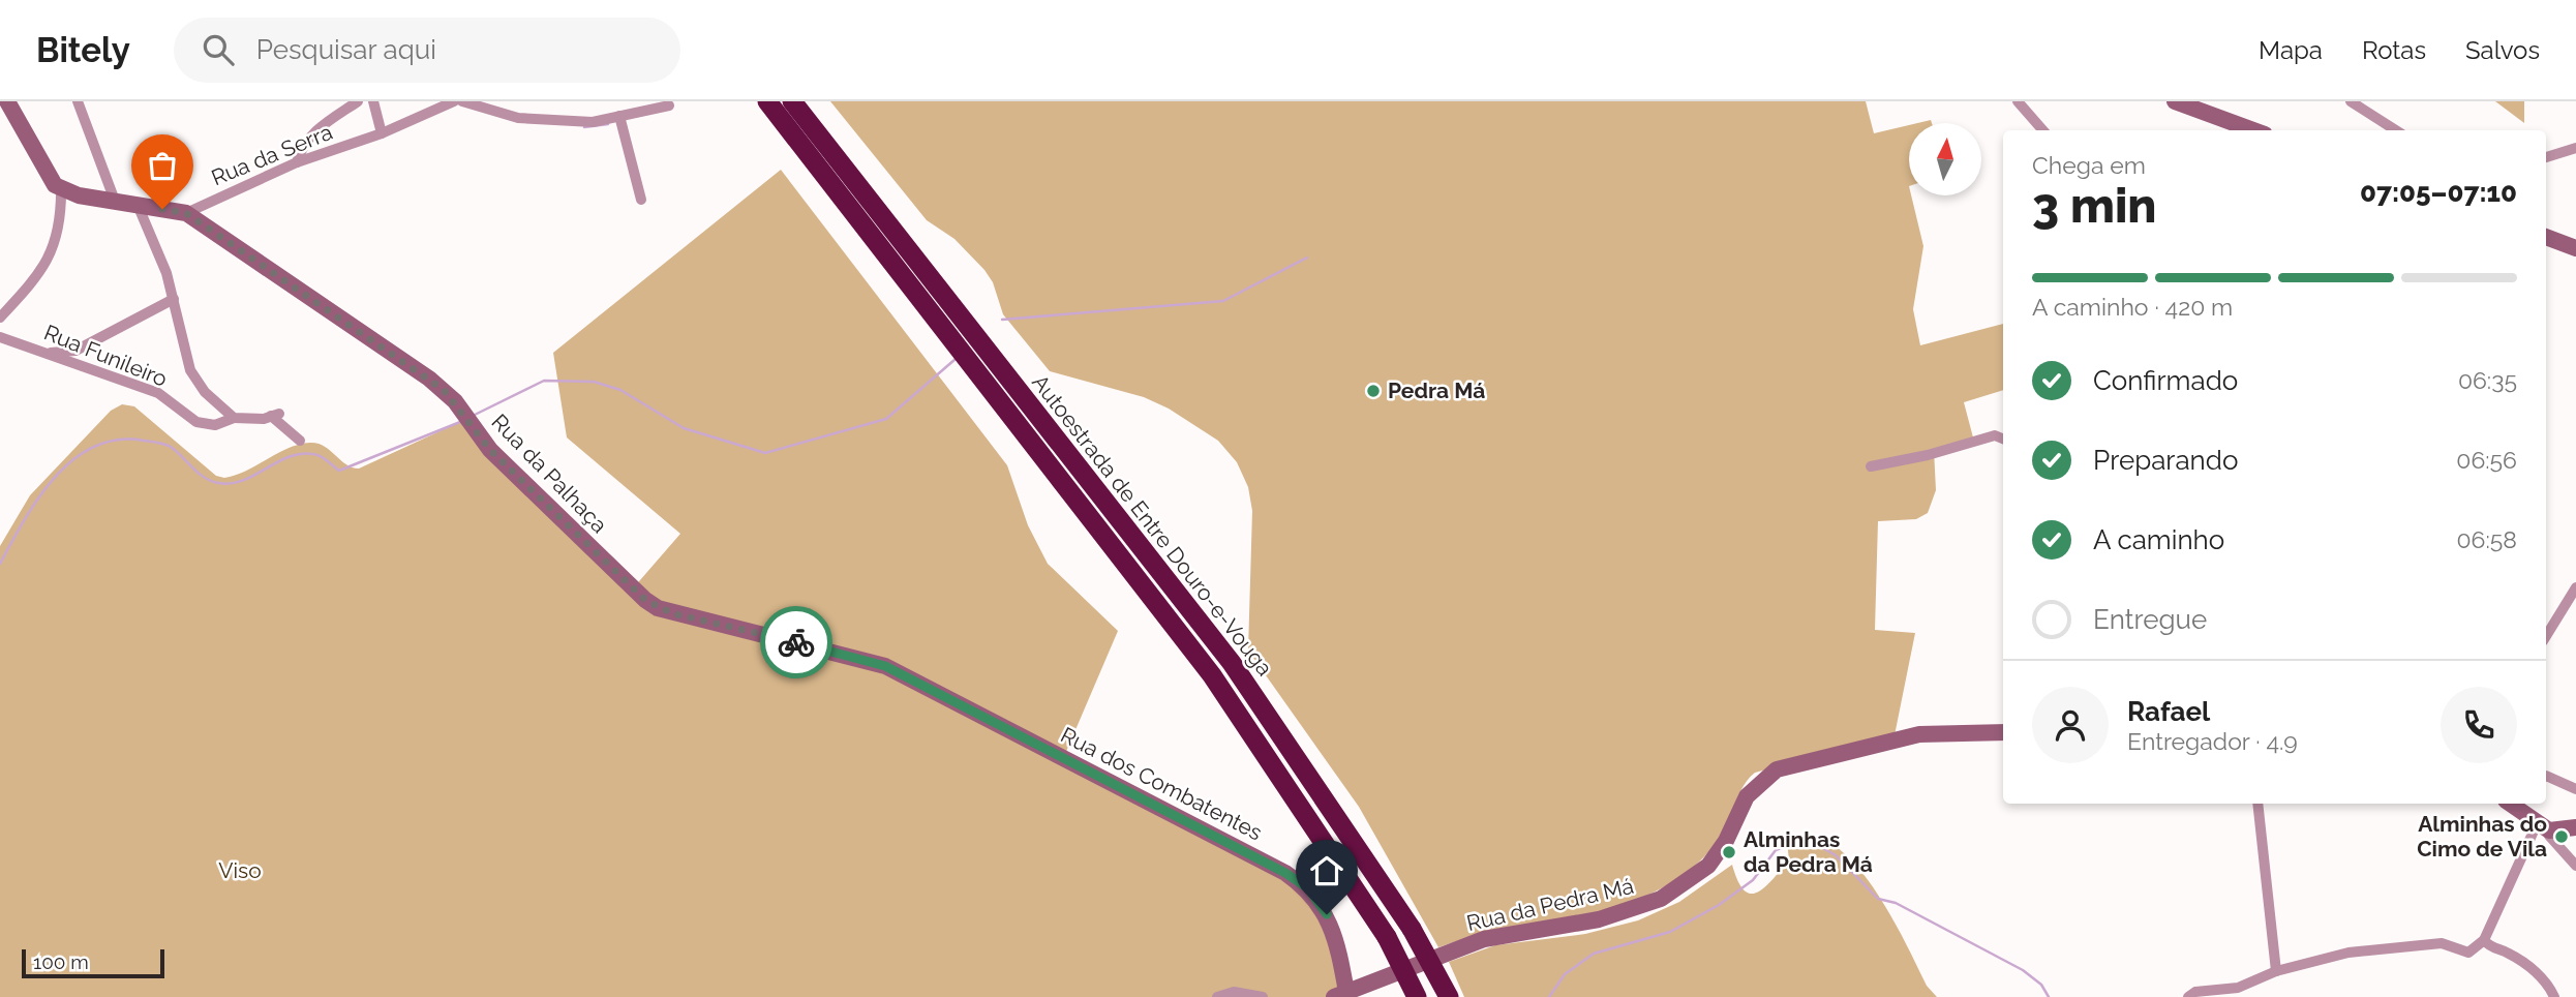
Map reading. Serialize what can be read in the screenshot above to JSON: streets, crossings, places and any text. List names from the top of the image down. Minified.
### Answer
{"streets":{"highway":["Autoestrada de Entre Douro-e-Vouga"],"street":["Rua da Serra","Rua Funileiro","Rua da Palhaça","Rua dos Combatentes","Rua da Pedra Má"]},"crossings":[["Rua da Serra","Rua da Palhaça"],["Rua da Palhaça","Rua dos Combatentes"],["Rua dos Combatentes","Rua da Pedra Má"]],"parks":["Viso"],"places":["Pedra Má","Alminhas do Cimo de Vila","Alminhas da Pedra Má"],"scale_bar":"100 m","north":"top","page":{"header":"Bitely","search":"Pesquisar aqui","nav":["Mapa","Rotas","Salvos"],"heading":["3 min","Chega em","07:05–07:10"],"panel":["Rafael","Entregador · 4.9"],"bar":"A caminho · 420 m","list":[["Confirmado","06:35"],["Preparando","06:56"],["A caminho","06:58"],"Entregue"],"scale":"100 m"}}
